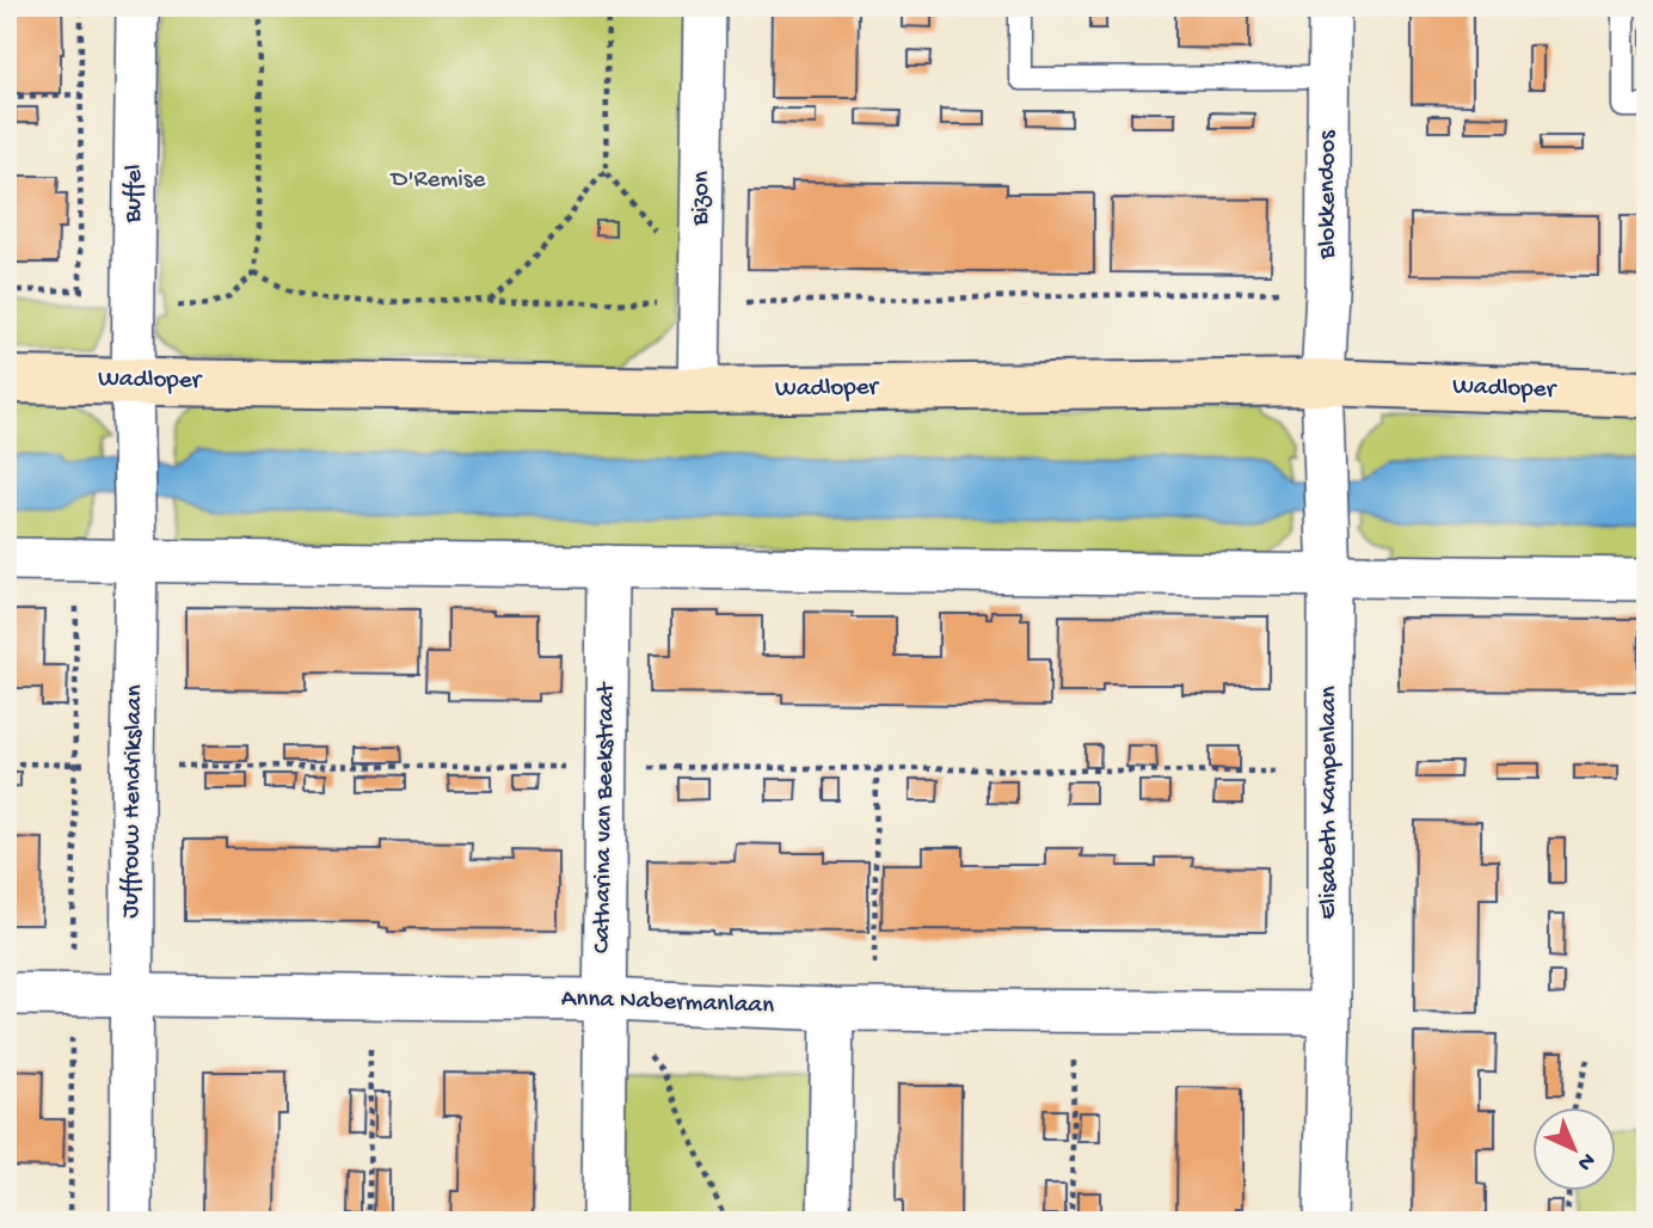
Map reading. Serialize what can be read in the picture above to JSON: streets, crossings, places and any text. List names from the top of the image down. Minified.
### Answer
{"streets":{"street":["Buffel","Blokkendoos","Bizon","Wadloper","Juffrouw Hendrikslaan","Elisabeth Kampenlaan","Catharina van Beekstraat","Anna Nabermanlaan"]},"crossings":[["Buffel","Wadloper"],["Buffel","Juffrouw Hendrikslaan"],["Blokkendoos","Wadloper"],["Blokkendoos","Elisabeth Kampenlaan"],["Bizon","Wadloper"],["Wadloper","Juffrouw Hendrikslaan"],["Wadloper","Elisabeth Kampenlaan"],["Juffrouw Hendrikslaan","Anna Nabermanlaan"],["Elisabeth Kampenlaan","Anna Nabermanlaan"],["Catharina van Beekstraat","Anna Nabermanlaan"]],"parks":["D'Remise"],"north":"bottom right"}
